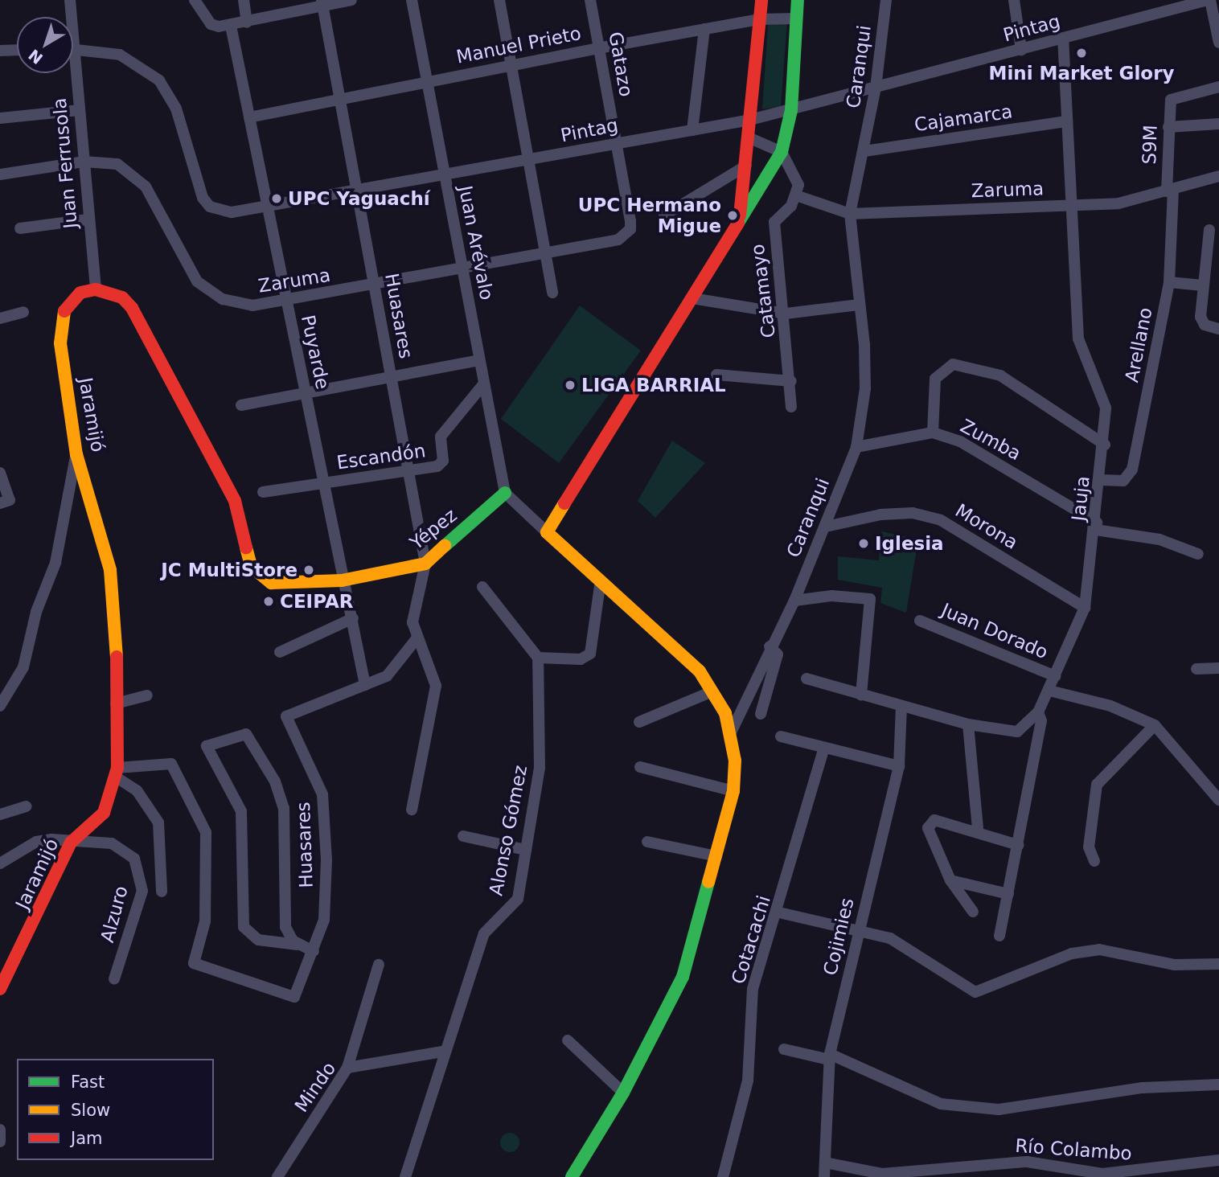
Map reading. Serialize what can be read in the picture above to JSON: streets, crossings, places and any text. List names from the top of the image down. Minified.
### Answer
{"streets":{"street":["Pintag","Manuel Prieto","Gatazo","Caranqui","Cajamarca","S9M","Juan Ferrusola","Zaruma","Juan Arévalo","Catamayo","Huasares","Arellano","Puyarde","Jaramijó","Zumba","Escandón","Jauja","Morona","Yépez","Juan Dorado","Alonso Gómez","Alzuro","Cojimies","Cotacachi","Mindo","Río Colambo"]},"crossings":[["Pintag","Gatazo"],["Pintag","Caranqui"],["Pintag","Juan Ferrusola"],["Pintag","Juan Arévalo"],["Pintag","Huasares"],["Pintag","Puyarde"],["Pintag","Jauja"],["Manuel Prieto","Gatazo"],["Manuel Prieto","Juan Arévalo"],["Manuel Prieto","Huasares"],["Manuel Prieto","Puyarde"],["Gatazo","Zaruma"],["Caranqui","Cajamarca"],["Caranqui","Zaruma"],["Caranqui","Zumba"],["Caranqui","Morona"],["Cajamarca","Jauja"],["S9M","Zaruma"],["S9M","Arellano"],["Juan Ferrusola","Zaruma"],["Juan Ferrusola","Jaramijó"],["Zaruma","Juan Arévalo"],["Zaruma","Catamayo"],["Zaruma","Huasares"],["Zaruma","Arellano"],["Zaruma","Puyarde"],["Zaruma","Jauja"],["Juan Arévalo","Escandón"],["Juan Arévalo","Yépez"],["Huasares","Puyarde"],["Huasares","Jaramijó"],["Huasares","Escandón"],["Huasares","Yépez"],["Arellano","Jauja"],["Puyarde","Escandón"],["Puyarde","Yépez"],["Jaramijó","Alzuro"],["Zumba","Jauja"],["Jauja","Morona"],["Jauja","Juan Dorado"],["Jauja","Cojimies"],["Alonso Gómez","Mindo"],["Cojimies","Río Colambo"]],"places":["Mini Market Glory","UPC Yaguachí","UPC Hermano Migue","LIGA BARRIAL","Iglesia","JC MultiStore","CEIPAR"],"legend":["Fast","Slow","Jam"],"north":"bottom left"}
